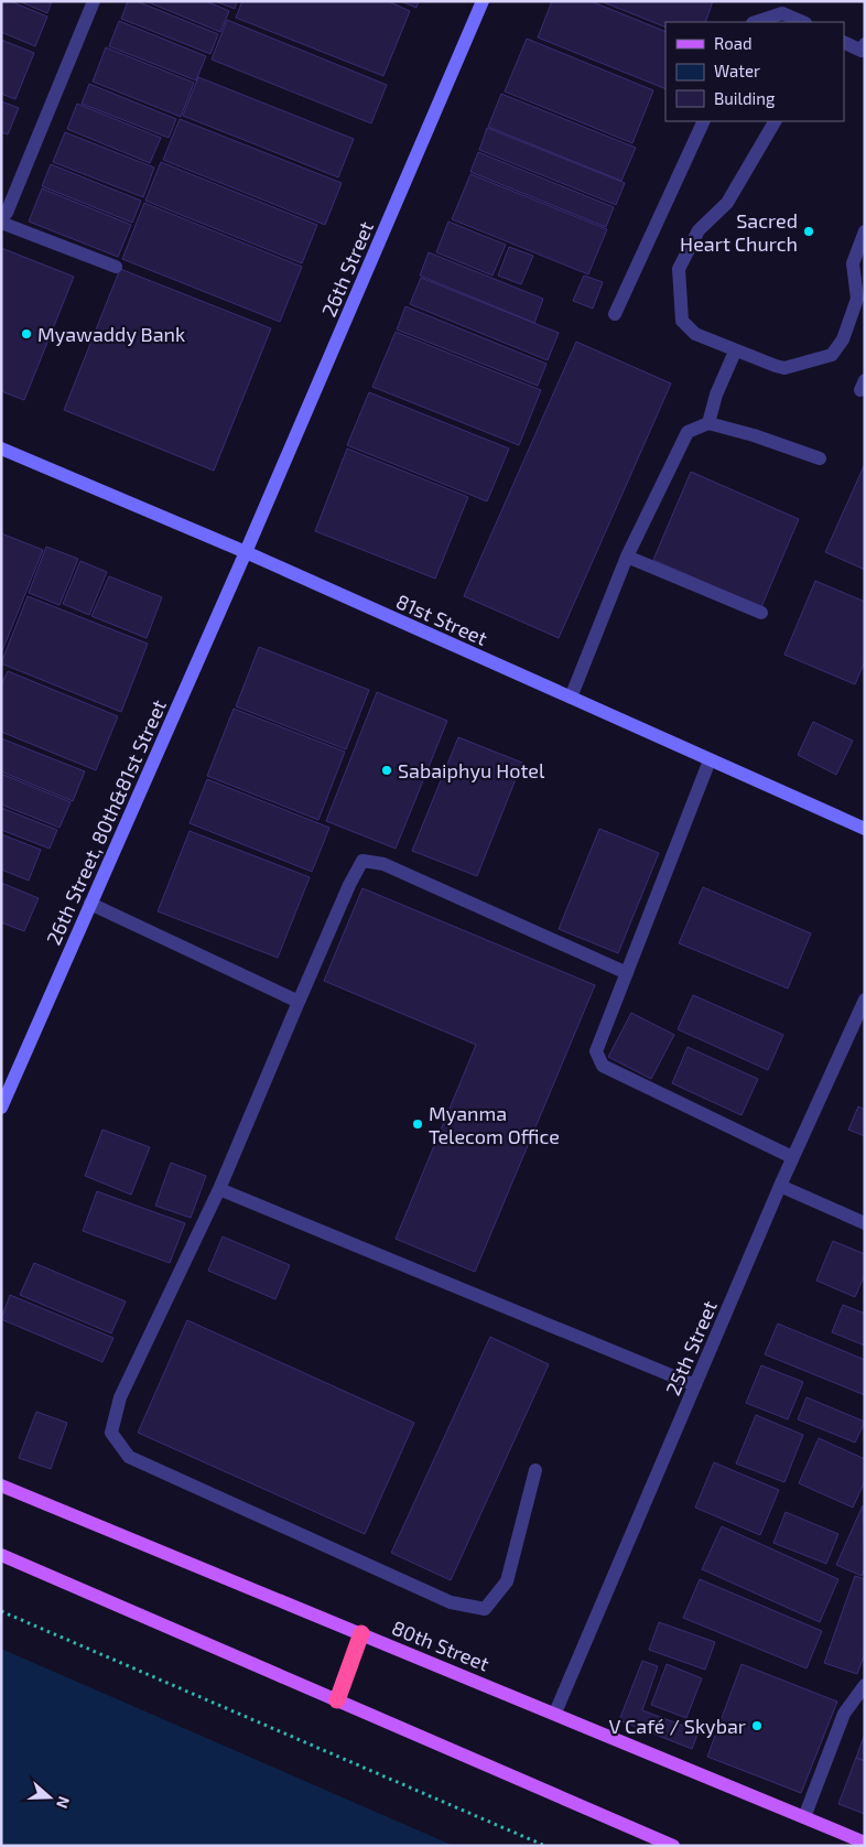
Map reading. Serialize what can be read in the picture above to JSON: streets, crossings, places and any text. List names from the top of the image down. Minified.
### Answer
{"streets":{"main road":["26th Street","81st Street","26th Street, 80th&81st Street","80th Street"],"street":["25th Street"]},"crossings":[["26th Street","81st Street"],["26th Street","26th Street, 80th&81st Street"],["81st Street","26th Street, 80th&81st Street"],["25th Street","80th Street"]],"places":["Sacred Heart Church","Myawaddy Bank","Sabaiphyu Hotel","Myanma Telecom Office","V Café / Skybar"],"legend":["Road","Water","Building"],"north":"right"}
